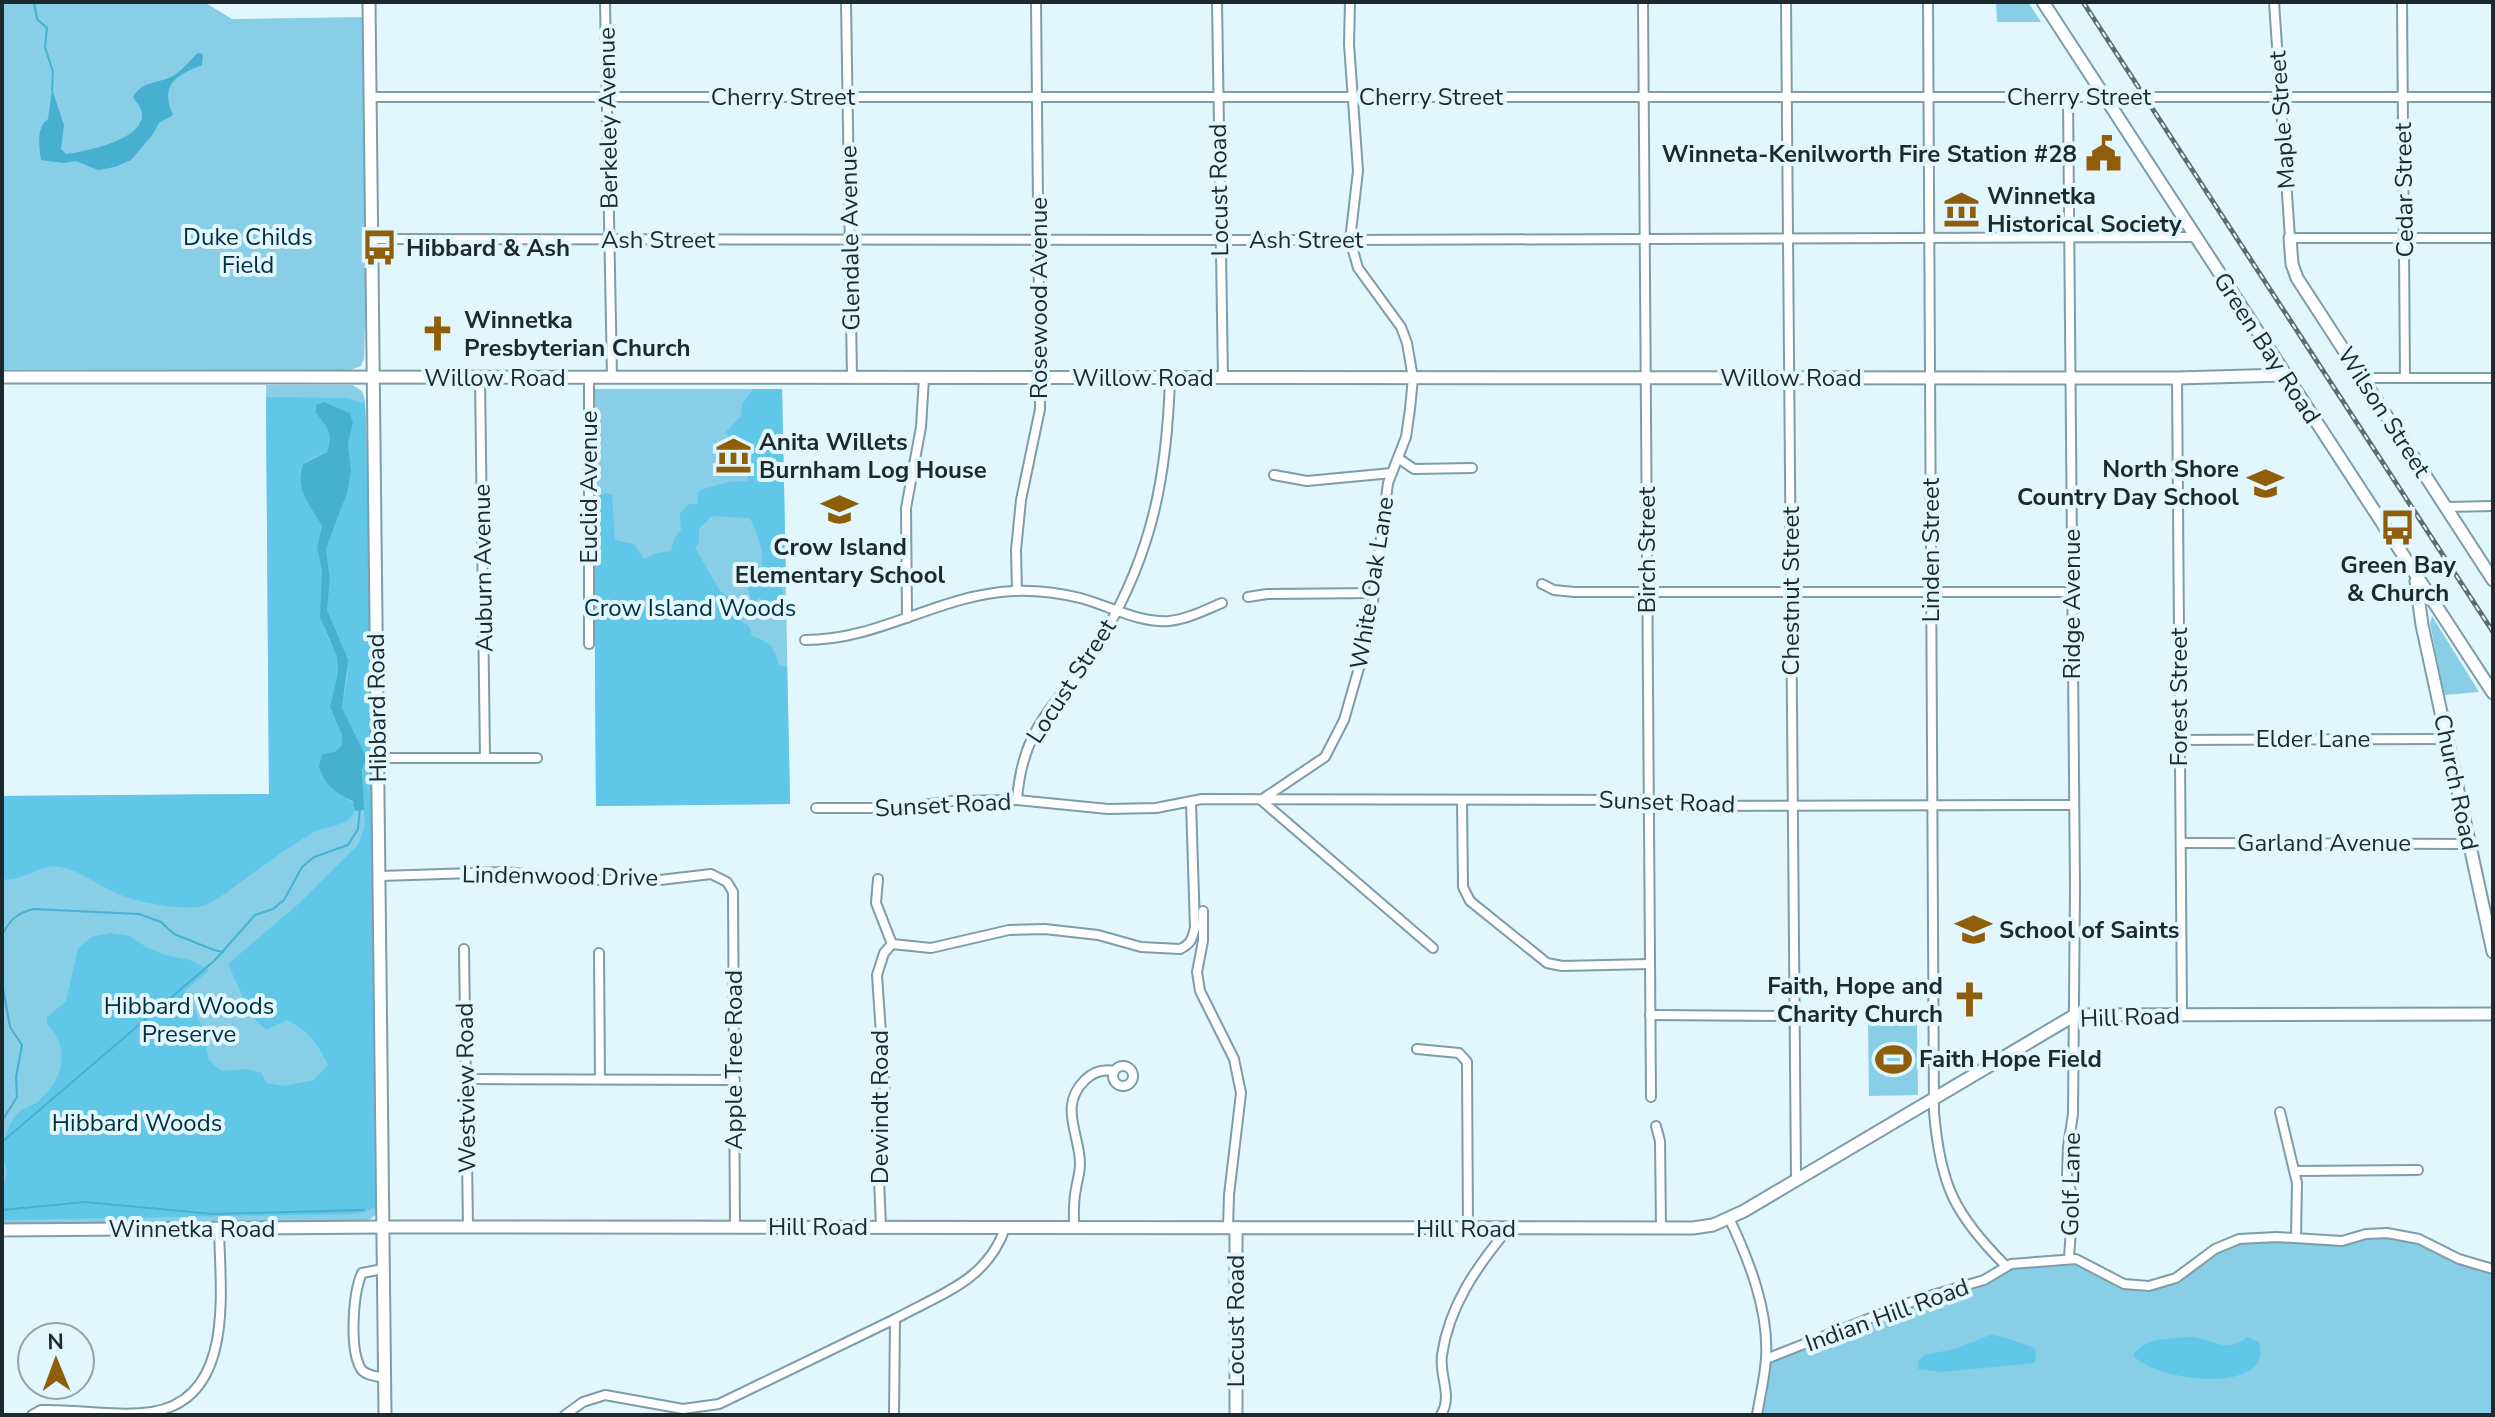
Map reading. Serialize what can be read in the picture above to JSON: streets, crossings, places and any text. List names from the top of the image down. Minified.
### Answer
{"streets":{"street":["Cherry Street","Berkeley Avenue","Maple Street","Locust Road","Cedar Street","Glendale Avenue","Ash Street","Rosewood Avenue","Green Bay Road","Willow Road","Wilson Street","Euclid Avenue","Birch Street","Linden Street","Auburn Avenue","White Oak Lane","Chestnut Street","Ridge Avenue","Locust Street","Forest Street","Hibbard Road","Elder Lane","Church Road","Sunset Road","Garland Avenue","Lindenwood Drive","Hill Road","Apple Tree Road","Westview Road","Dewindt Road","Golf Lane","Winnetka Road","Indian Hill Road"]},"crossings":[["Cherry Street","Berkeley Avenue"],["Cherry Street","Maple Street"],["Cherry Street","Locust Road"],["Cherry Street","Cedar Street"],["Cherry Street","Glendale Avenue"],["Cherry Street","Rosewood Avenue"],["Cherry Street","Green Bay Road"],["Cherry Street","Birch Street"],["Cherry Street","Linden Street"],["Cherry Street","Chestnut Street"],["Cherry Street","Ridge Avenue"],["Cherry Street","Hibbard Road"],["Berkeley Avenue","Ash Street"],["Berkeley Avenue","Willow Road"],["Maple Street","Wilson Street"],["Locust Road","Ash Street"],["Locust Road","Willow Road"],["Locust Road","Hill Road"],["Glendale Avenue","Ash Street"],["Glendale Avenue","Willow Road"],["Ash Street","Rosewood Avenue"],["Ash Street","Green Bay Road"],["Ash Street","Birch Street"],["Ash Street","Linden Street"],["Ash Street","White Oak Lane"],["Ash Street","Chestnut Street"],["Ash Street","Ridge Avenue"],["Ash Street","Hibbard Road"],["Rosewood Avenue","Willow Road"],["Green Bay Road","Willow Road"],["Green Bay Road","Church Road"],["Willow Road","Euclid Avenue"],["Willow Road","Birch Street"],["Willow Road","Linden Street"],["Willow Road","Auburn Avenue"],["Willow Road","White Oak Lane"],["Willow Road","Chestnut Street"],["Willow Road","Ridge Avenue"],["Willow Road","Locust Street"],["Willow Road","Forest Street"],["Willow Road","Hibbard Road"],["Birch Street","Sunset Road"],["Linden Street","Sunset Road"],["Linden Street","Hill Road"],["Linden Street","Indian Hill Road"],["White Oak Lane","Sunset Road"],["Chestnut Street","Sunset Road"],["Chestnut Street","Hill Road"],["Ridge Avenue","Sunset Road"],["Ridge Avenue","Hill Road"],["Ridge Avenue","Golf Lane"],["Locust Street","Sunset Road"],["Forest Street","Elder Lane"],["Forest Street","Garland Avenue"],["Forest Street","Hill Road"],["Hibbard Road","Lindenwood Drive"],["Hibbard Road","Hill Road"],["Hibbard Road","Winnetka Road"],["Elder Lane","Church Road"],["Church Road","Garland Avenue"],["Lindenwood Drive","Apple Tree Road"],["Hill Road","Apple Tree Road"],["Hill Road","Westview Road"],["Hill Road","Dewindt Road"],["Hill Road","Golf Lane"],["Hill Road","Winnetka Road"],["Hill Road","Indian Hill Road"],["Golf Lane","Indian Hill Road"]],"parks":["Duke Childs Field","Crow Island Woods","Hibbard Woods Preserve","Hibbard Woods"],"places":{"public building":["Winneta-Kenilworth Fire Station #28"],"museum":["Winnetka Historical Society","Anita Willets Burnham Log House"],"bus stop":["Hibbard & Ash","Green Bay & Church"],"church":["Winnetka Presbyterian Church","Faith, Hope and Charity Church"],"school or university":["North Shore Country Day School","Crow Island Elementary School","School of Saints"],"sports":["Faith Hope Field"]},"north":"top"}
